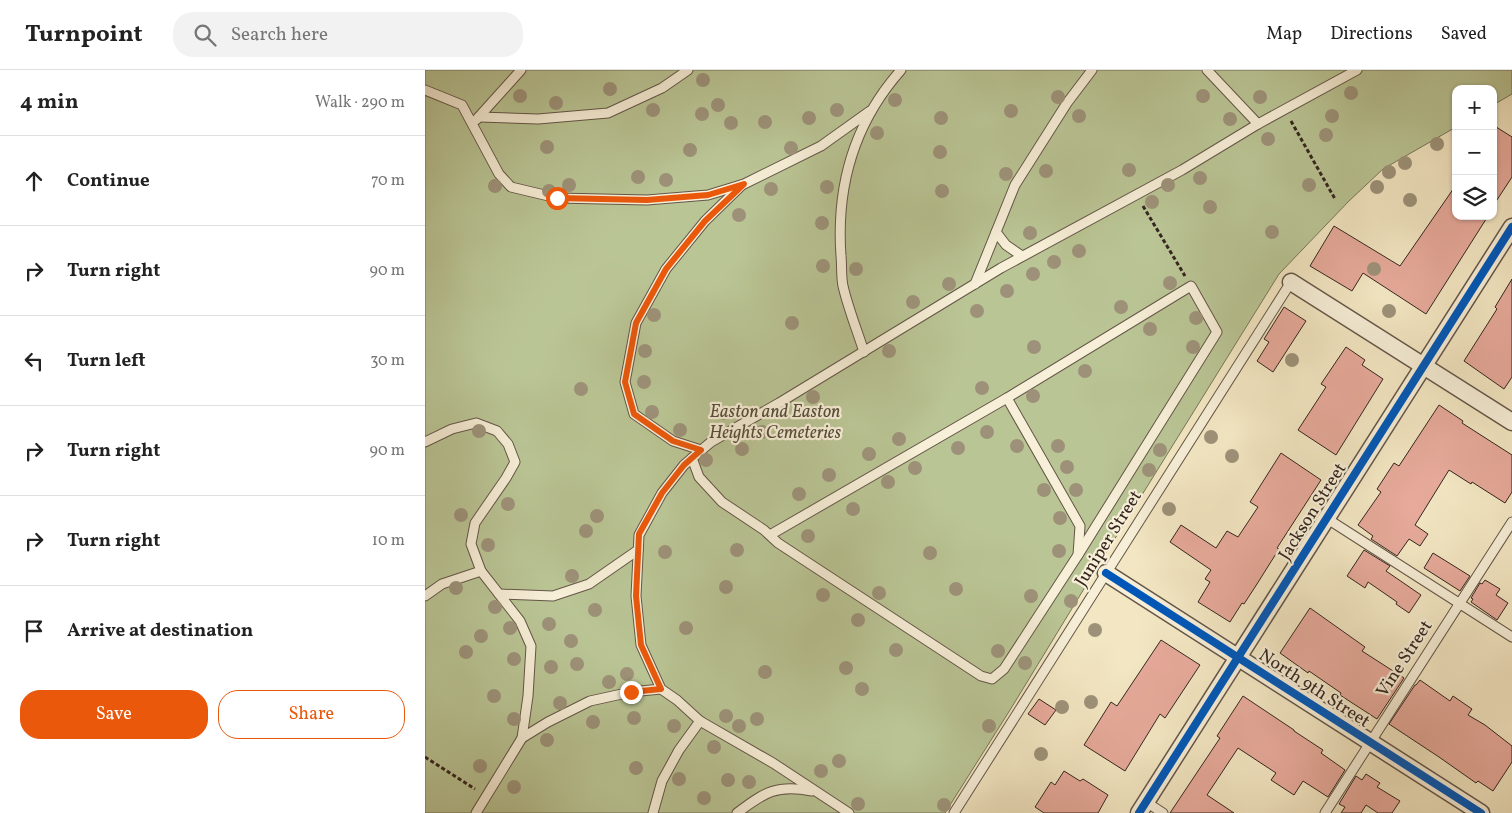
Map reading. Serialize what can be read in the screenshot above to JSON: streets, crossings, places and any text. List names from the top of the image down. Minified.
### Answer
{"streets":{"street":["Jackson Street","North 9th Street"],"lane":["Juniper Street","Vine Street"]},"crossings":[["Jackson Street","North 9th Street"],["Juniper Street","North 9th Street"],["Vine Street","North 9th Street"]],"parks":["Easton and Easton Heights Cemeteries"],"page":{"header":"Turnpoint","search":"Search here","nav":["Map","Directions","Saved"],"heading":["4 min","Walk · 290 m"],"map_buttons":["+","−"],"list":[["Continue","70 m"],["Turn right","90 m"],["Turn left","30 m"],["Turn right","90 m"],["Turn right","10 m"],"Arrive at destination"],"buttons":["Save","Share"]}}
